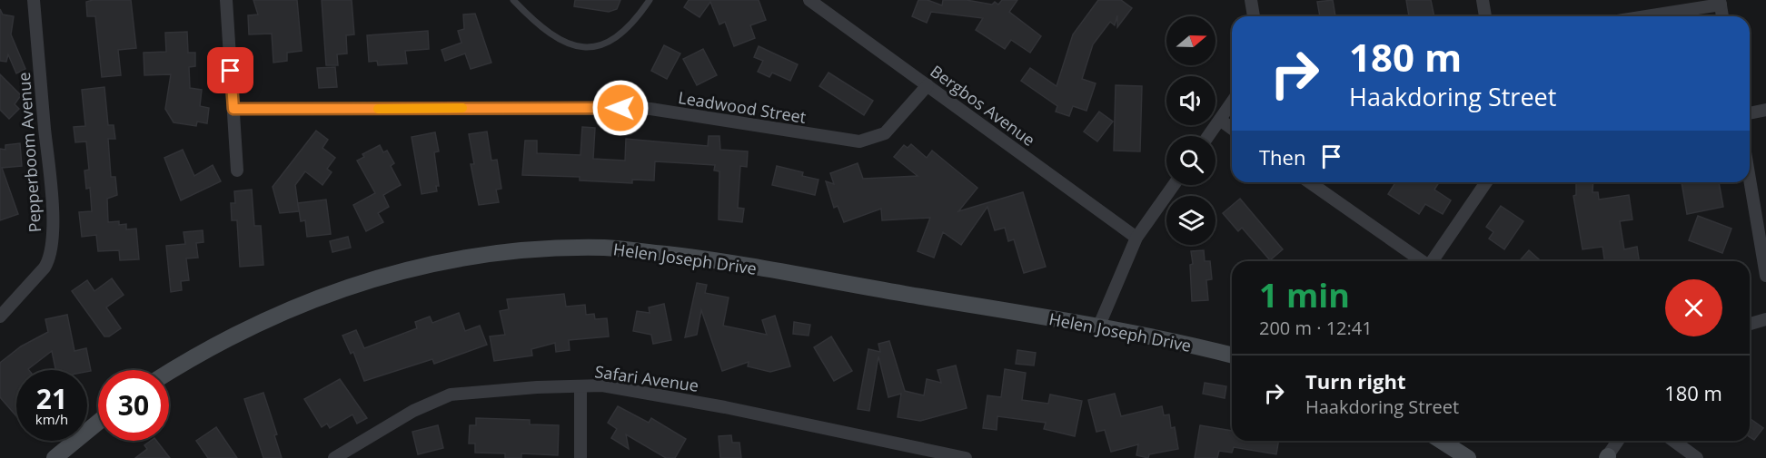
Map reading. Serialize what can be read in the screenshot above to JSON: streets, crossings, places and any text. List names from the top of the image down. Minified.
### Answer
{"streets":{"street":["Bergbos Avenue","Leadwood Street","Pepperboom Avenue","Helen Joseph Drive","Safari Avenue"]},"crossings":[["Bergbos Avenue","Leadwood Street"]],"north":"right","page":{"turn":["180 m","Haakdoring Street"],"then":"Then","heading":["1 min","200 m · 12:41"],"list":[{"name":"Turn right","note":"Haakdoring Street","value":"180 m"}],"speed":"21 km/h","limit":"30"}}
